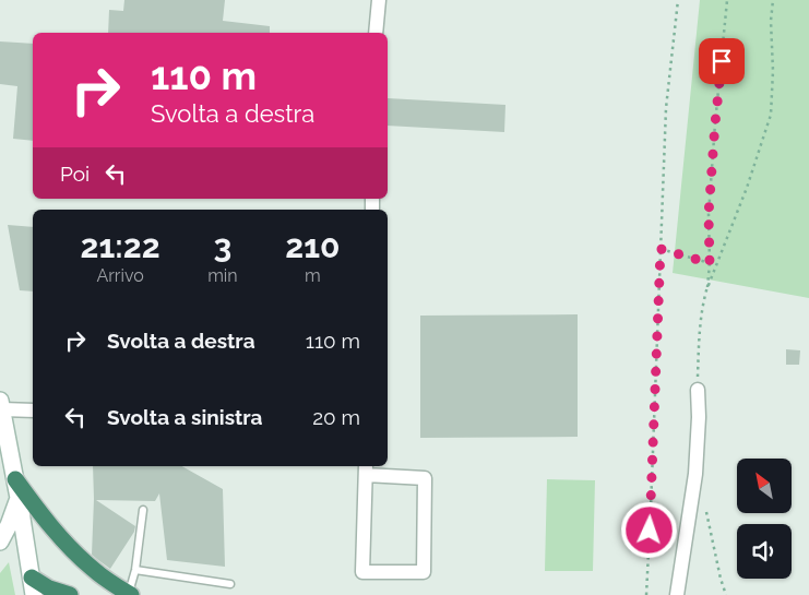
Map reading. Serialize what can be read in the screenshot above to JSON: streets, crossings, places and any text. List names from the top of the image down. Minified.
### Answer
{"north":"top left","page":{"turn":["110 m","Svolta a destra"],"then":"Poi","eta":["21:22","Arrivo","3","min","210","m"],"list":[{"name":"Svolta a destra","value":"110 m"},{"name":"Svolta a sinistra","value":"20 m"}]}}
